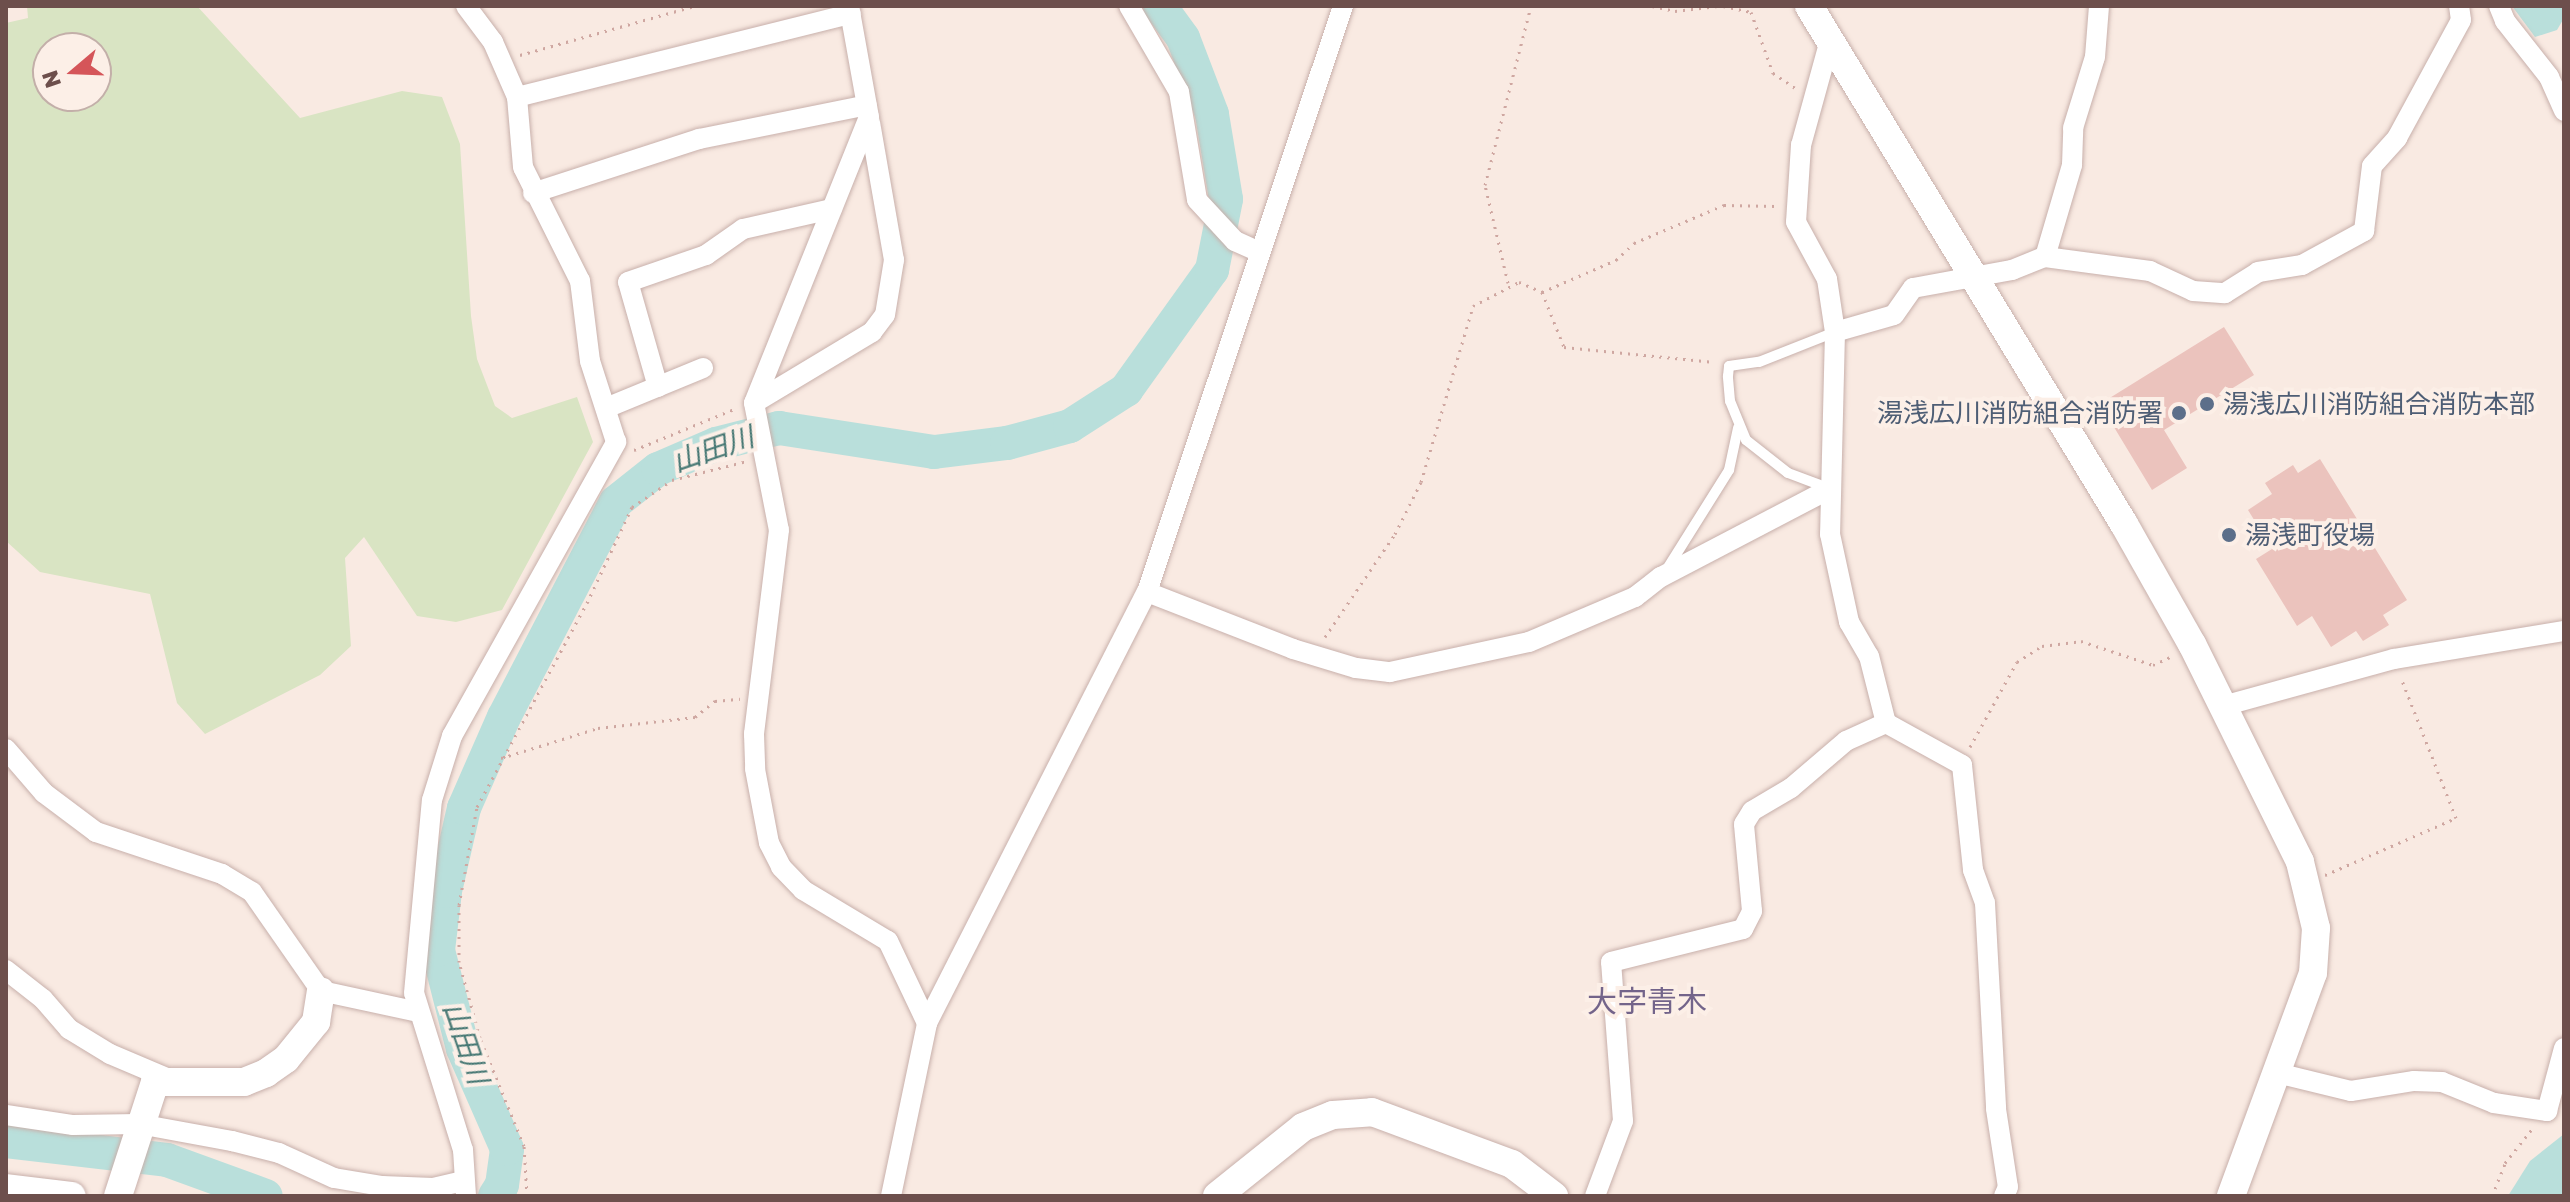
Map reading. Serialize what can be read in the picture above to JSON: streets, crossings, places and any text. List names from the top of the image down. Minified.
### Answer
{"districts":["大字青木"],"water":["山田川"],"places":["湯浅広川消防組合消防本部","湯浅広川消防組合消防署","湯浅町役場"],"north":"left"}
